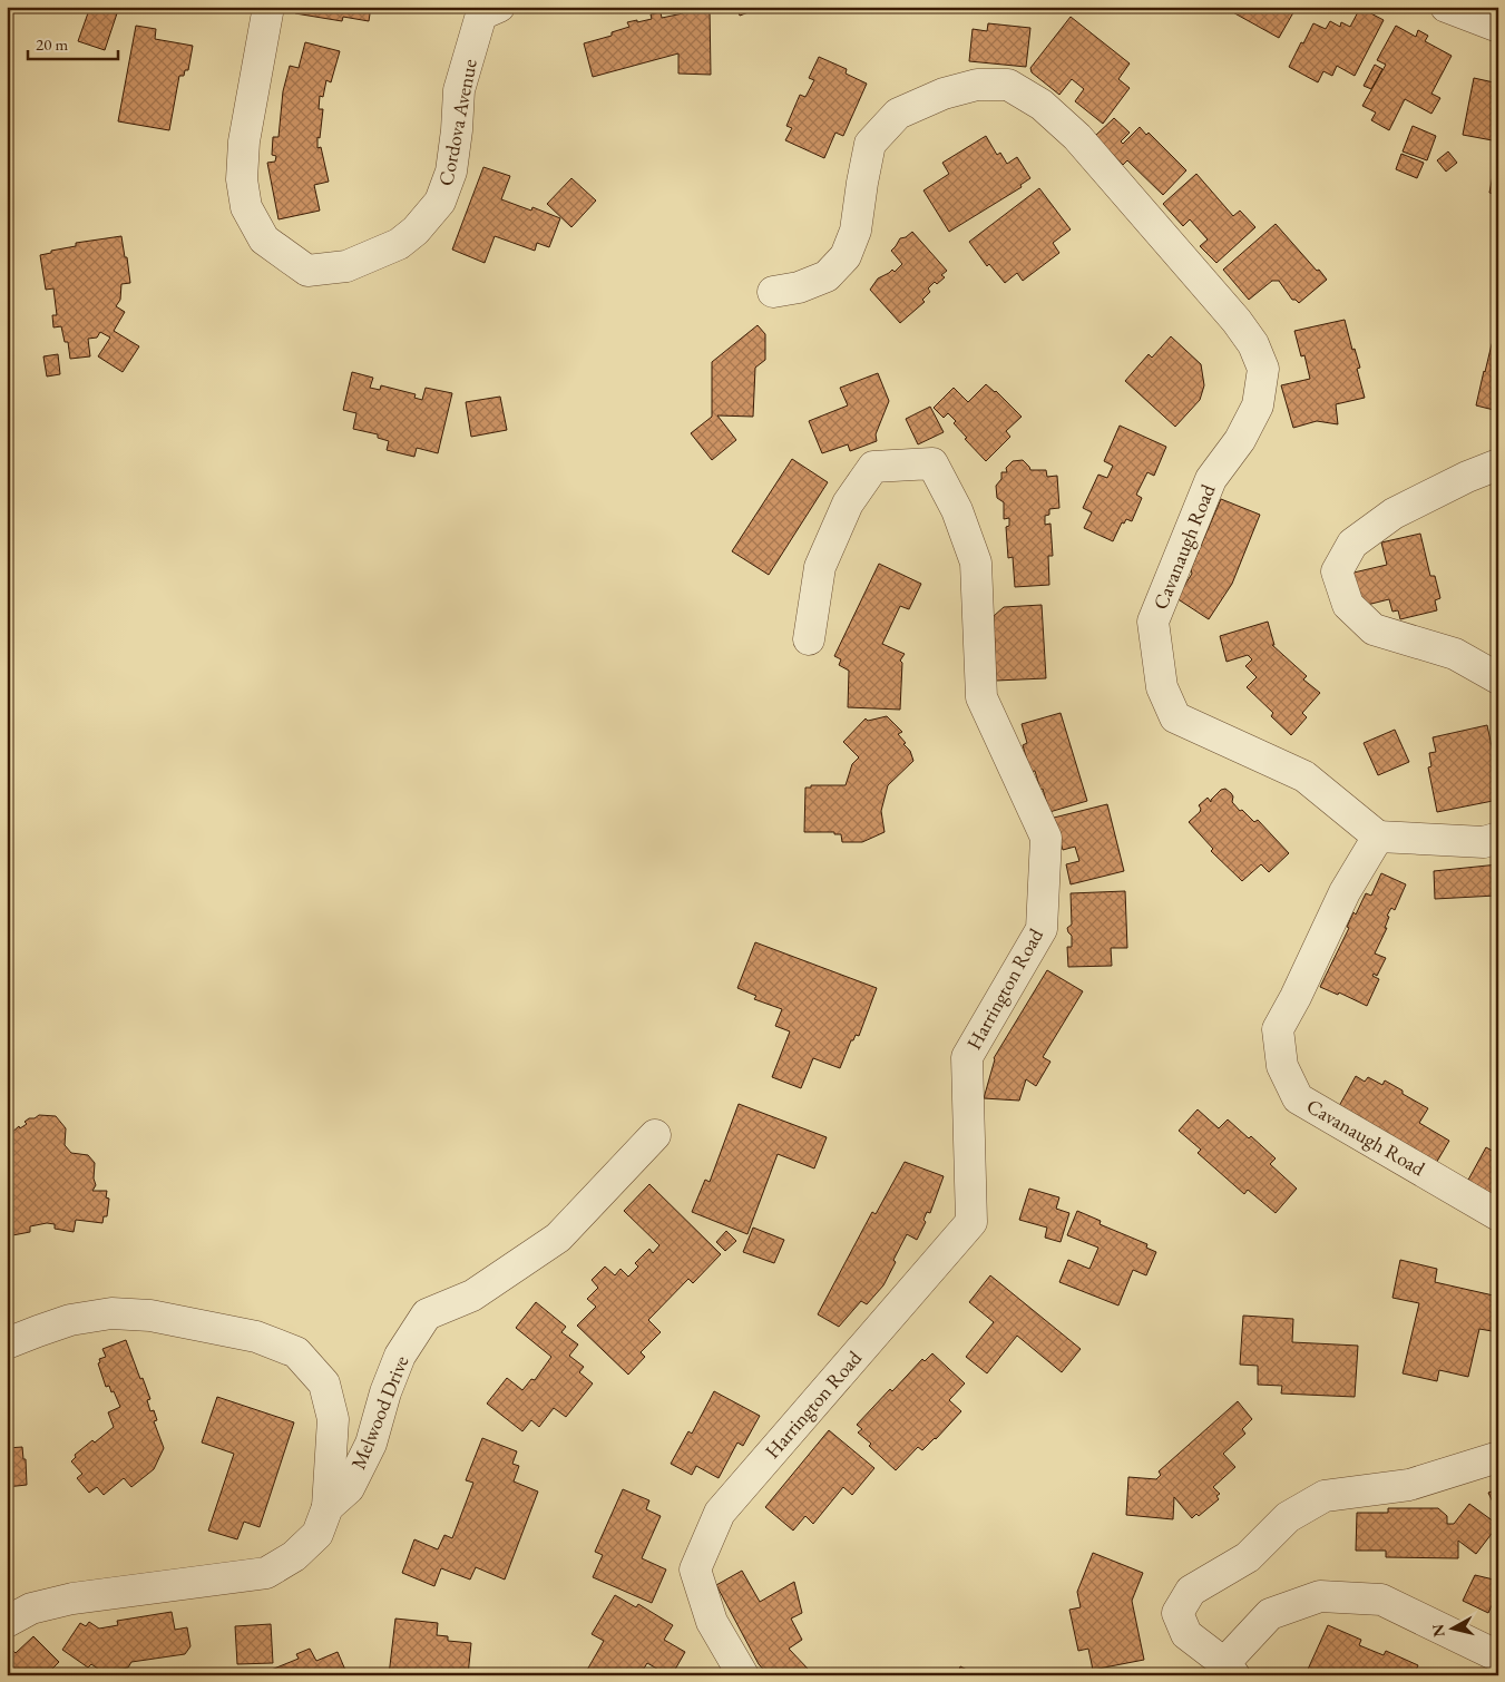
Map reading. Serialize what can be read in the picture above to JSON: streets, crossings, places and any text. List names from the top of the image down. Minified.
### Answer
{"streets":{"street":["Cordova Avenue","Cavanaugh Road","Harrington Road","Melwood Drive"]},"scale_bar":"20 m","north":"left"}
